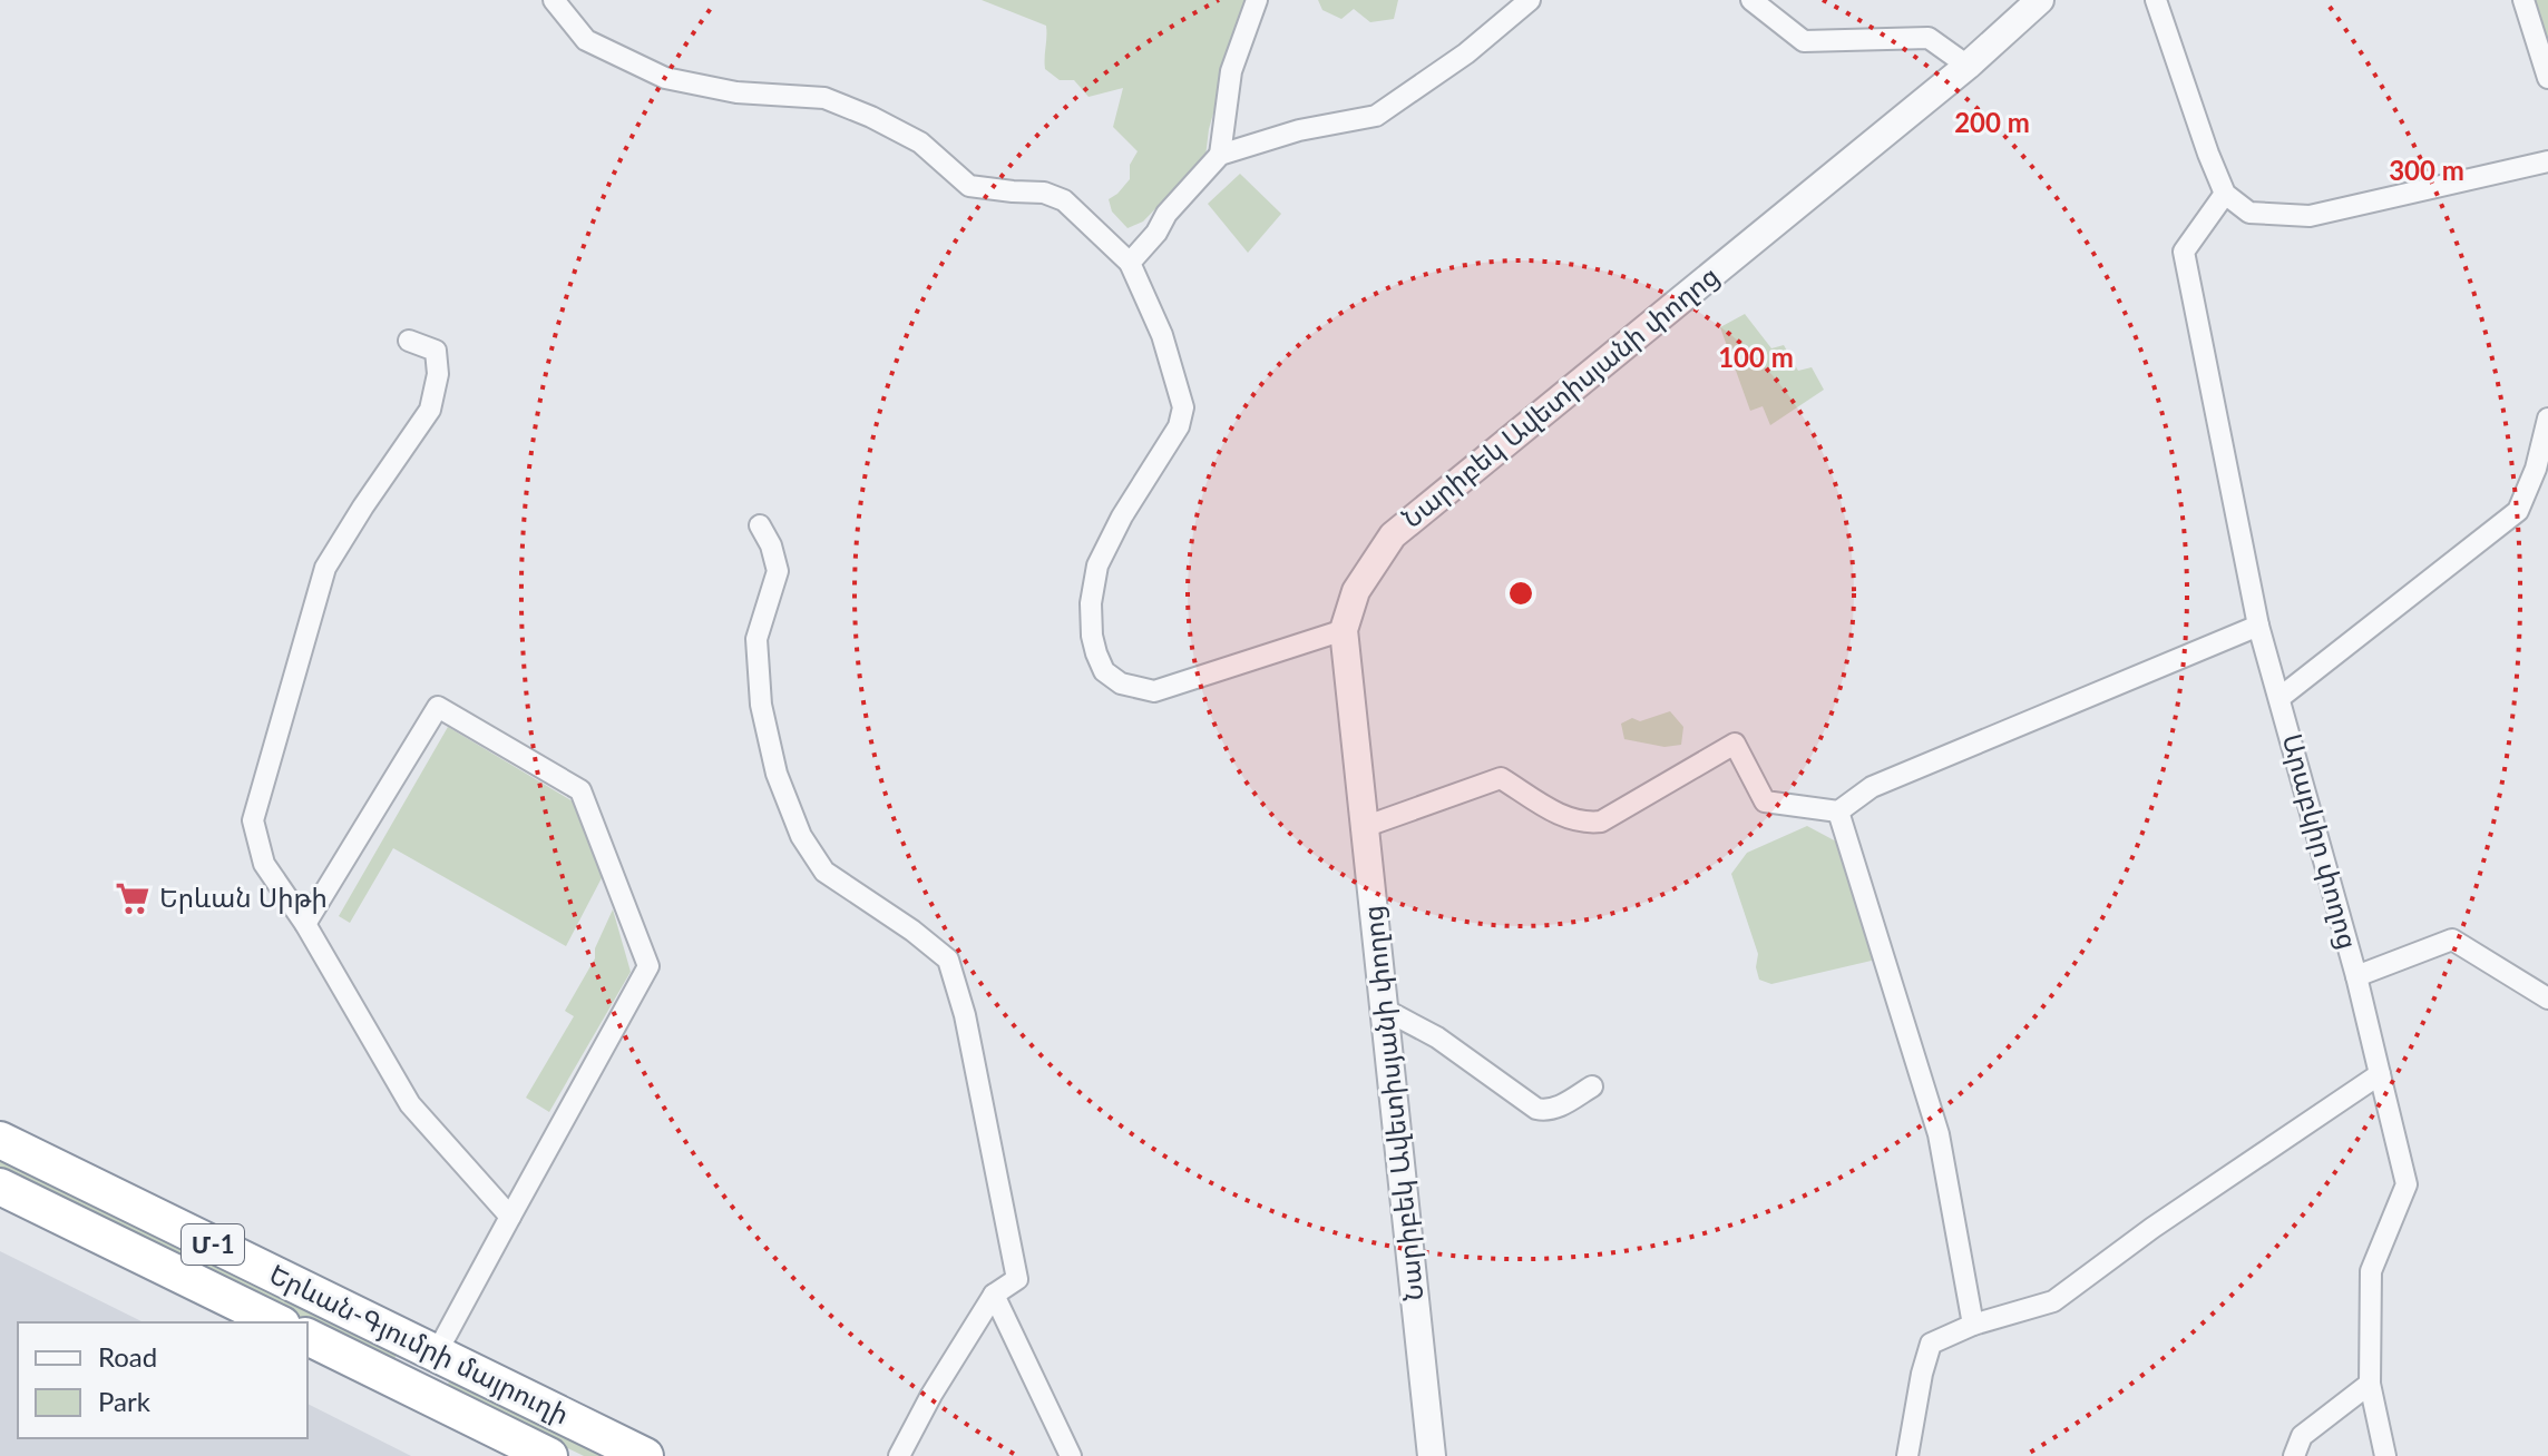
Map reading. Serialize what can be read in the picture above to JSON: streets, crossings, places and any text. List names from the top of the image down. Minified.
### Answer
{"streets":{"highway":["Մ-1","Երևան-Գյումրի մայրուղի"],"street":["Նարիբեկ Ավետիսյանի փողոց","Արաբկիր փողոց"]},"places":{"supermarket":["Երևան Սիթի"]},"legend":["Road","Park"],"rings":["200 m","300 m","100 m"]}
